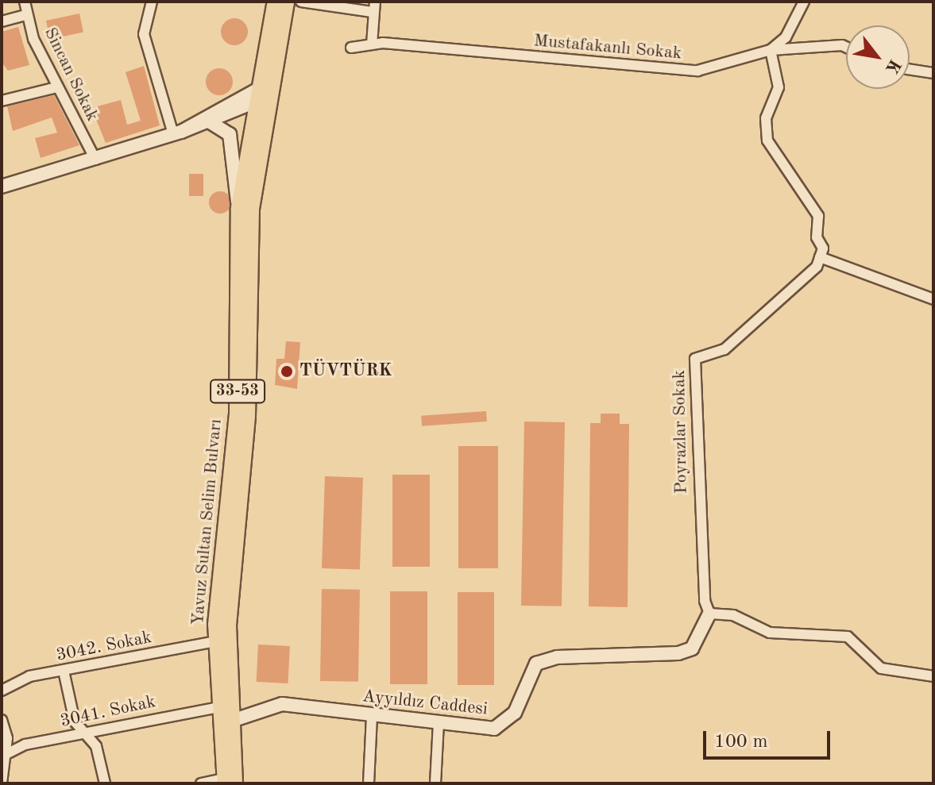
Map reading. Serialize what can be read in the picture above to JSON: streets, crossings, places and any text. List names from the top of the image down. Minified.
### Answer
{"streets":{"main road":["33-53","Yavuz Sultan Selim Bulvarı"],"street":["Mustafakanlı Sokak","Sincan Sokak","Poyrazlar Sokak","3042. Sokak","Ayyıldız Caddesi","3041. Sokak"]},"crossings":[["Poyrazlar Sokak","Ayyıldız Caddesi"],["Yavuz Sultan Selim Bulvarı","3042. Sokak"],["Yavuz Sultan Selim Bulvarı","Ayyıldız Caddesi"],["Yavuz Sultan Selim Bulvarı","3041. Sokak"]],"places":["TÜVTÜRK"],"scale_bar":"100 m","north":"bottom right"}
